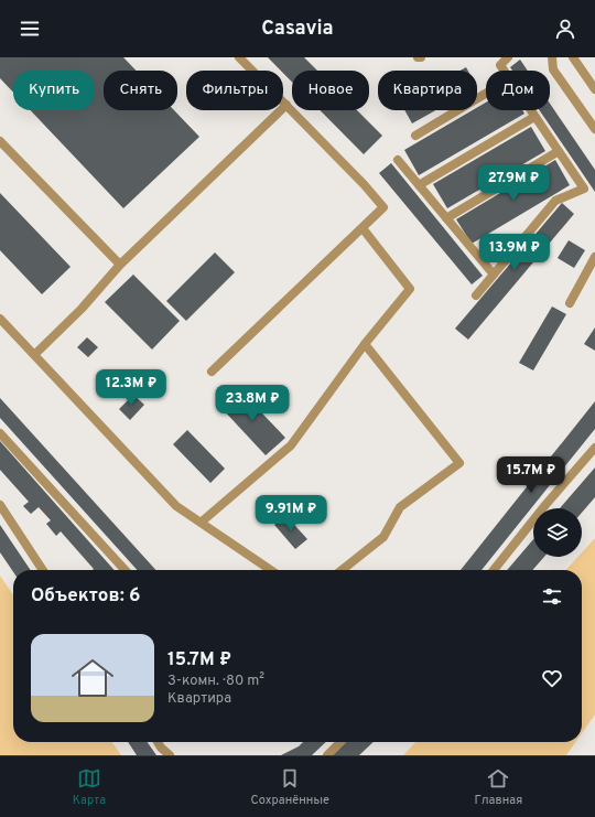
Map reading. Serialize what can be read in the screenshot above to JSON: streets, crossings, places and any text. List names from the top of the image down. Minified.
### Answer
{"page":{"header":"Casavia","chip":["Купить","Снять","Фильтры","Новое","Квартира","Дом"],"price":["27.9M ₽","13.9M ₽","12.3M ₽","23.8M ₽","15.7M ₽","9.91M ₽"],"heading":"Объектов: 6","list":[{"name":"15.7M ₽","note":"3-комн. · 80 m² · Квартира"}],"tabs":["Карта","Сохранённые","Главная"]}}
